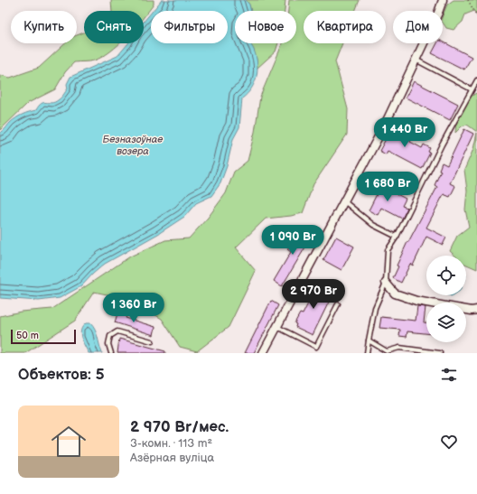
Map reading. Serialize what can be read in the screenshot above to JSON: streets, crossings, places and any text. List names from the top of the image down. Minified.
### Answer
{"water":["Безназоўнае возера"],"scale_bar":"50 m","page":{"chip":["Купить","Снять","Фильтры","Новое","Квартира","Дом"],"price":["1 440 Br","1 680 Br","1 090 Br","2 970 Br","1 360 Br"],"scale":"50 m","heading":"Объектов: 5","list":[{"name":"2 970 Br/мес.","note":"3-комн. · 113 m² · Азёрная вуліца"}]}}
